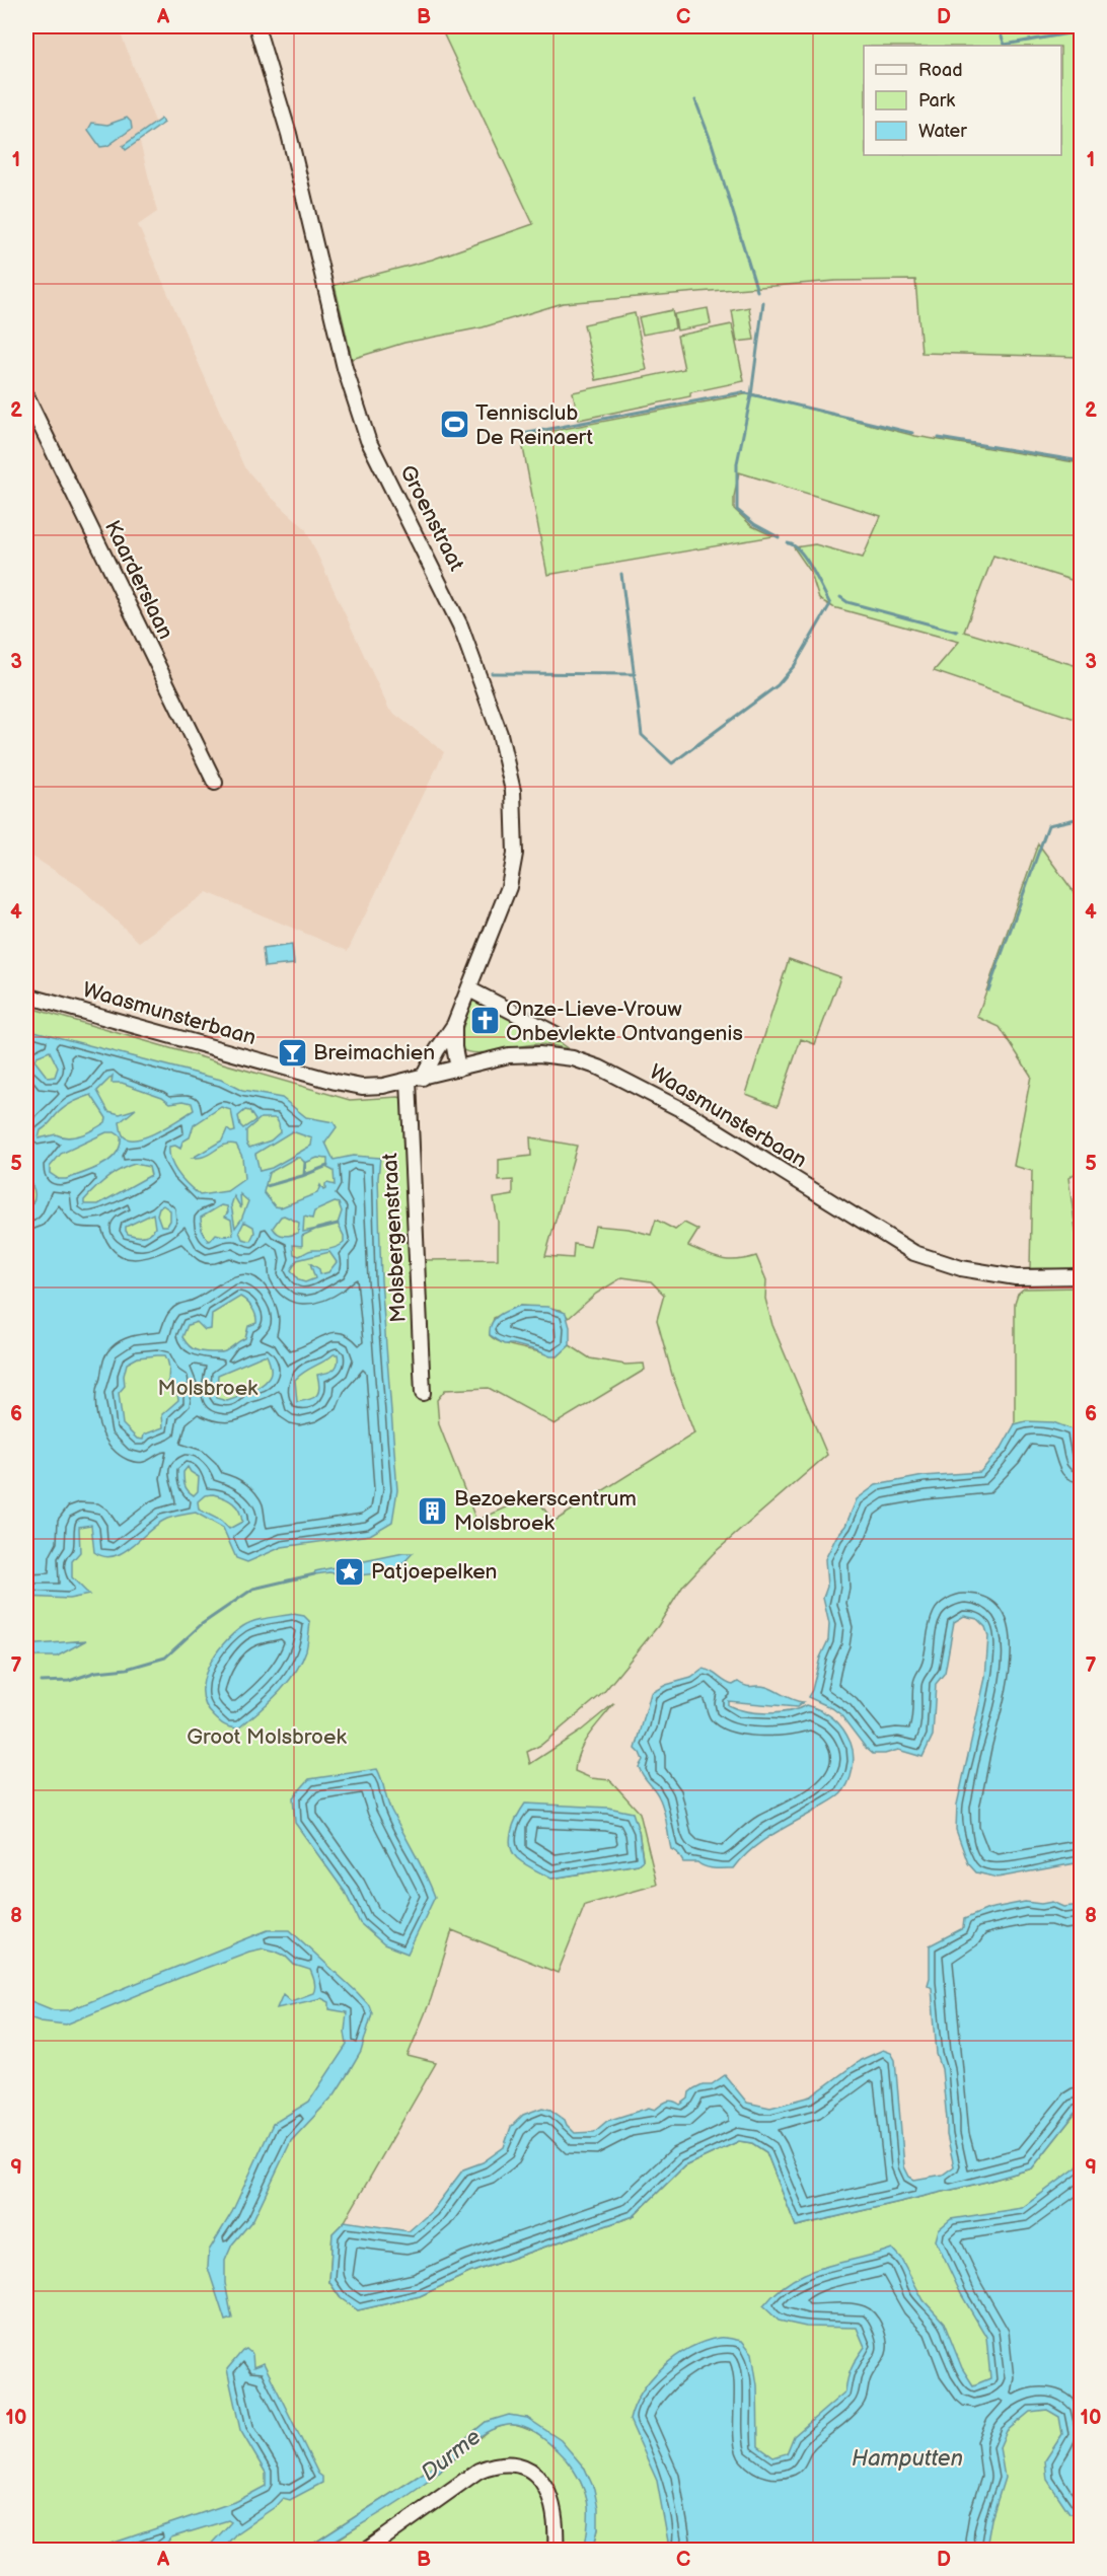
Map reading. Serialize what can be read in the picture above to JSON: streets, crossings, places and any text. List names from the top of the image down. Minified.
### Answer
{"streets":{"street":["Groenstraat","Kaarderslaan","Waasmunsterbaan","Molsbergenstraat"]},"crossings":[["Groenstraat","Waasmunsterbaan"],["Waasmunsterbaan","Molsbergenstraat"]],"water":["Durme","Hamputten"],"parks":["Molsbroek","Groot Molsbroek"],"places":{"sports":["Tennisclub De Reinaert"],"church":["Onze-Lieve-Vrouw Onbevlekte Ontvangenis"],"bar":["Breimachien"],"building":["Bezoekerscentrum Molsbroek"],"place":["Patjoepelken"]},"legend":["Road","Park","Water"],"grid":{"columns":["A","B","C","D"],"rows":["1","2","3","4","5","6","7","8","9","10"]}}
